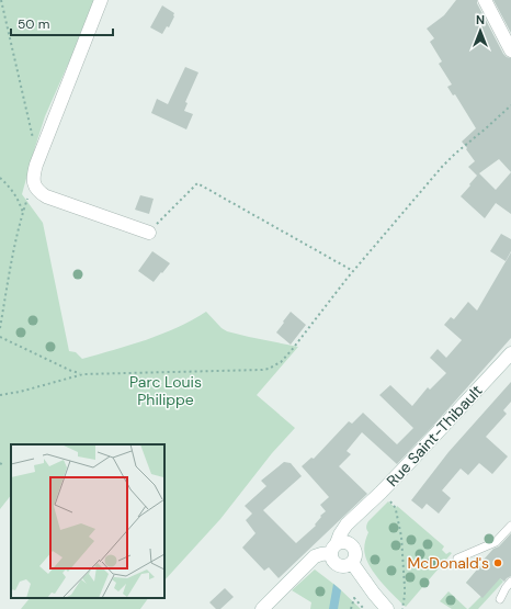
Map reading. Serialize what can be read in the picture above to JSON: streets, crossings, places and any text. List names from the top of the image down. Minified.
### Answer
{"streets":{"street":["Rue Saint-Thibault"]},"parks":["Parc Louis Philippe"],"places":["McDonald's"],"scale_bar":"50 m","north":"top"}
